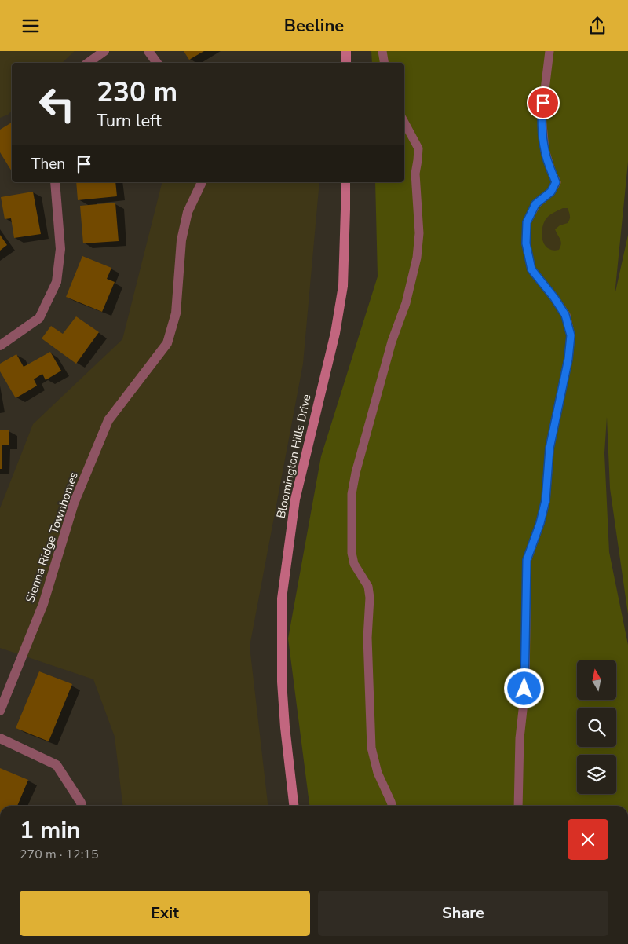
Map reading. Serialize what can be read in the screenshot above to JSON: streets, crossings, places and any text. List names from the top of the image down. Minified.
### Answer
{"streets":{"street":["Bloomington Hills Drive","Sienna Ridge Townhomes"]},"north":"top","page":{"header":"Beeline","turn":["230 m","Turn left"],"then":"Then","heading":["1 min","270 m · 12:15"],"buttons":["Exit","Share"]}}
